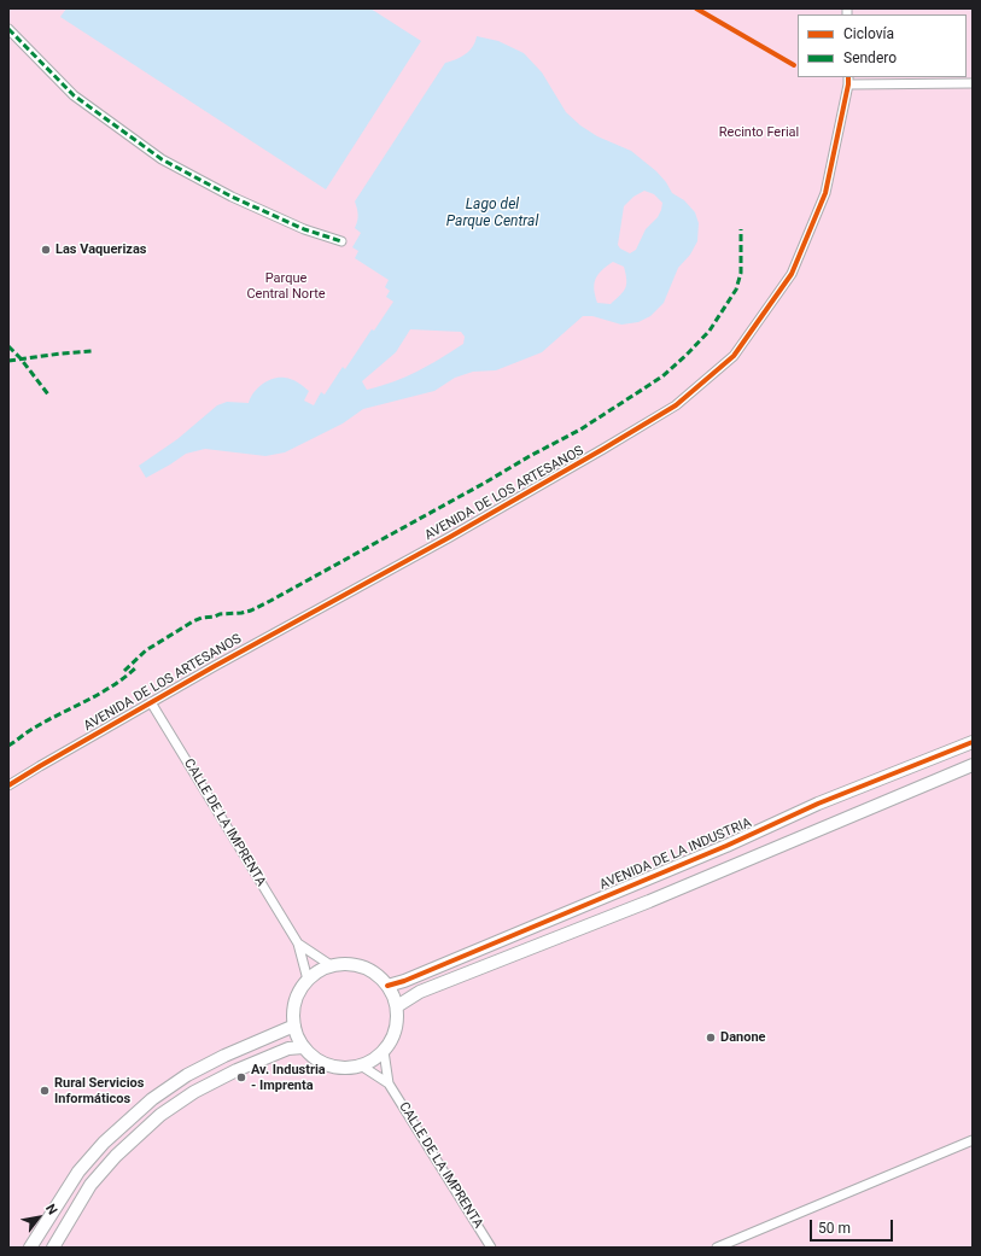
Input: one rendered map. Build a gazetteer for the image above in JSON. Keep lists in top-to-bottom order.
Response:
{
  "streets": {
    "street": ["AVENIDA DE LOS ARTESANOS", "CALLE DE LA IMPRENTA", "AVENIDA DE LA INDUSTRIA"]
  },
  "crossings": [
    ["AVENIDA DE LOS ARTESANOS", "CALLE DE LA IMPRENTA"],
    ["CALLE DE LA IMPRENTA", "AVENIDA DE LA INDUSTRIA"]
  ],
  "water": ["Lago del Parque Central"],
  "parks": ["Recinto Ferial", "Parque Central Norte"],
  "places": [
    "Las Vaquerizas",
    "Danone",
    "Av. Industria - Imprenta",
    "Rural Servicios Informáticos"
  ],
  "legend": ["Ciclovía", "Sendero"],
  "scale_bar": "50 m",
  "north": "top right"
}
